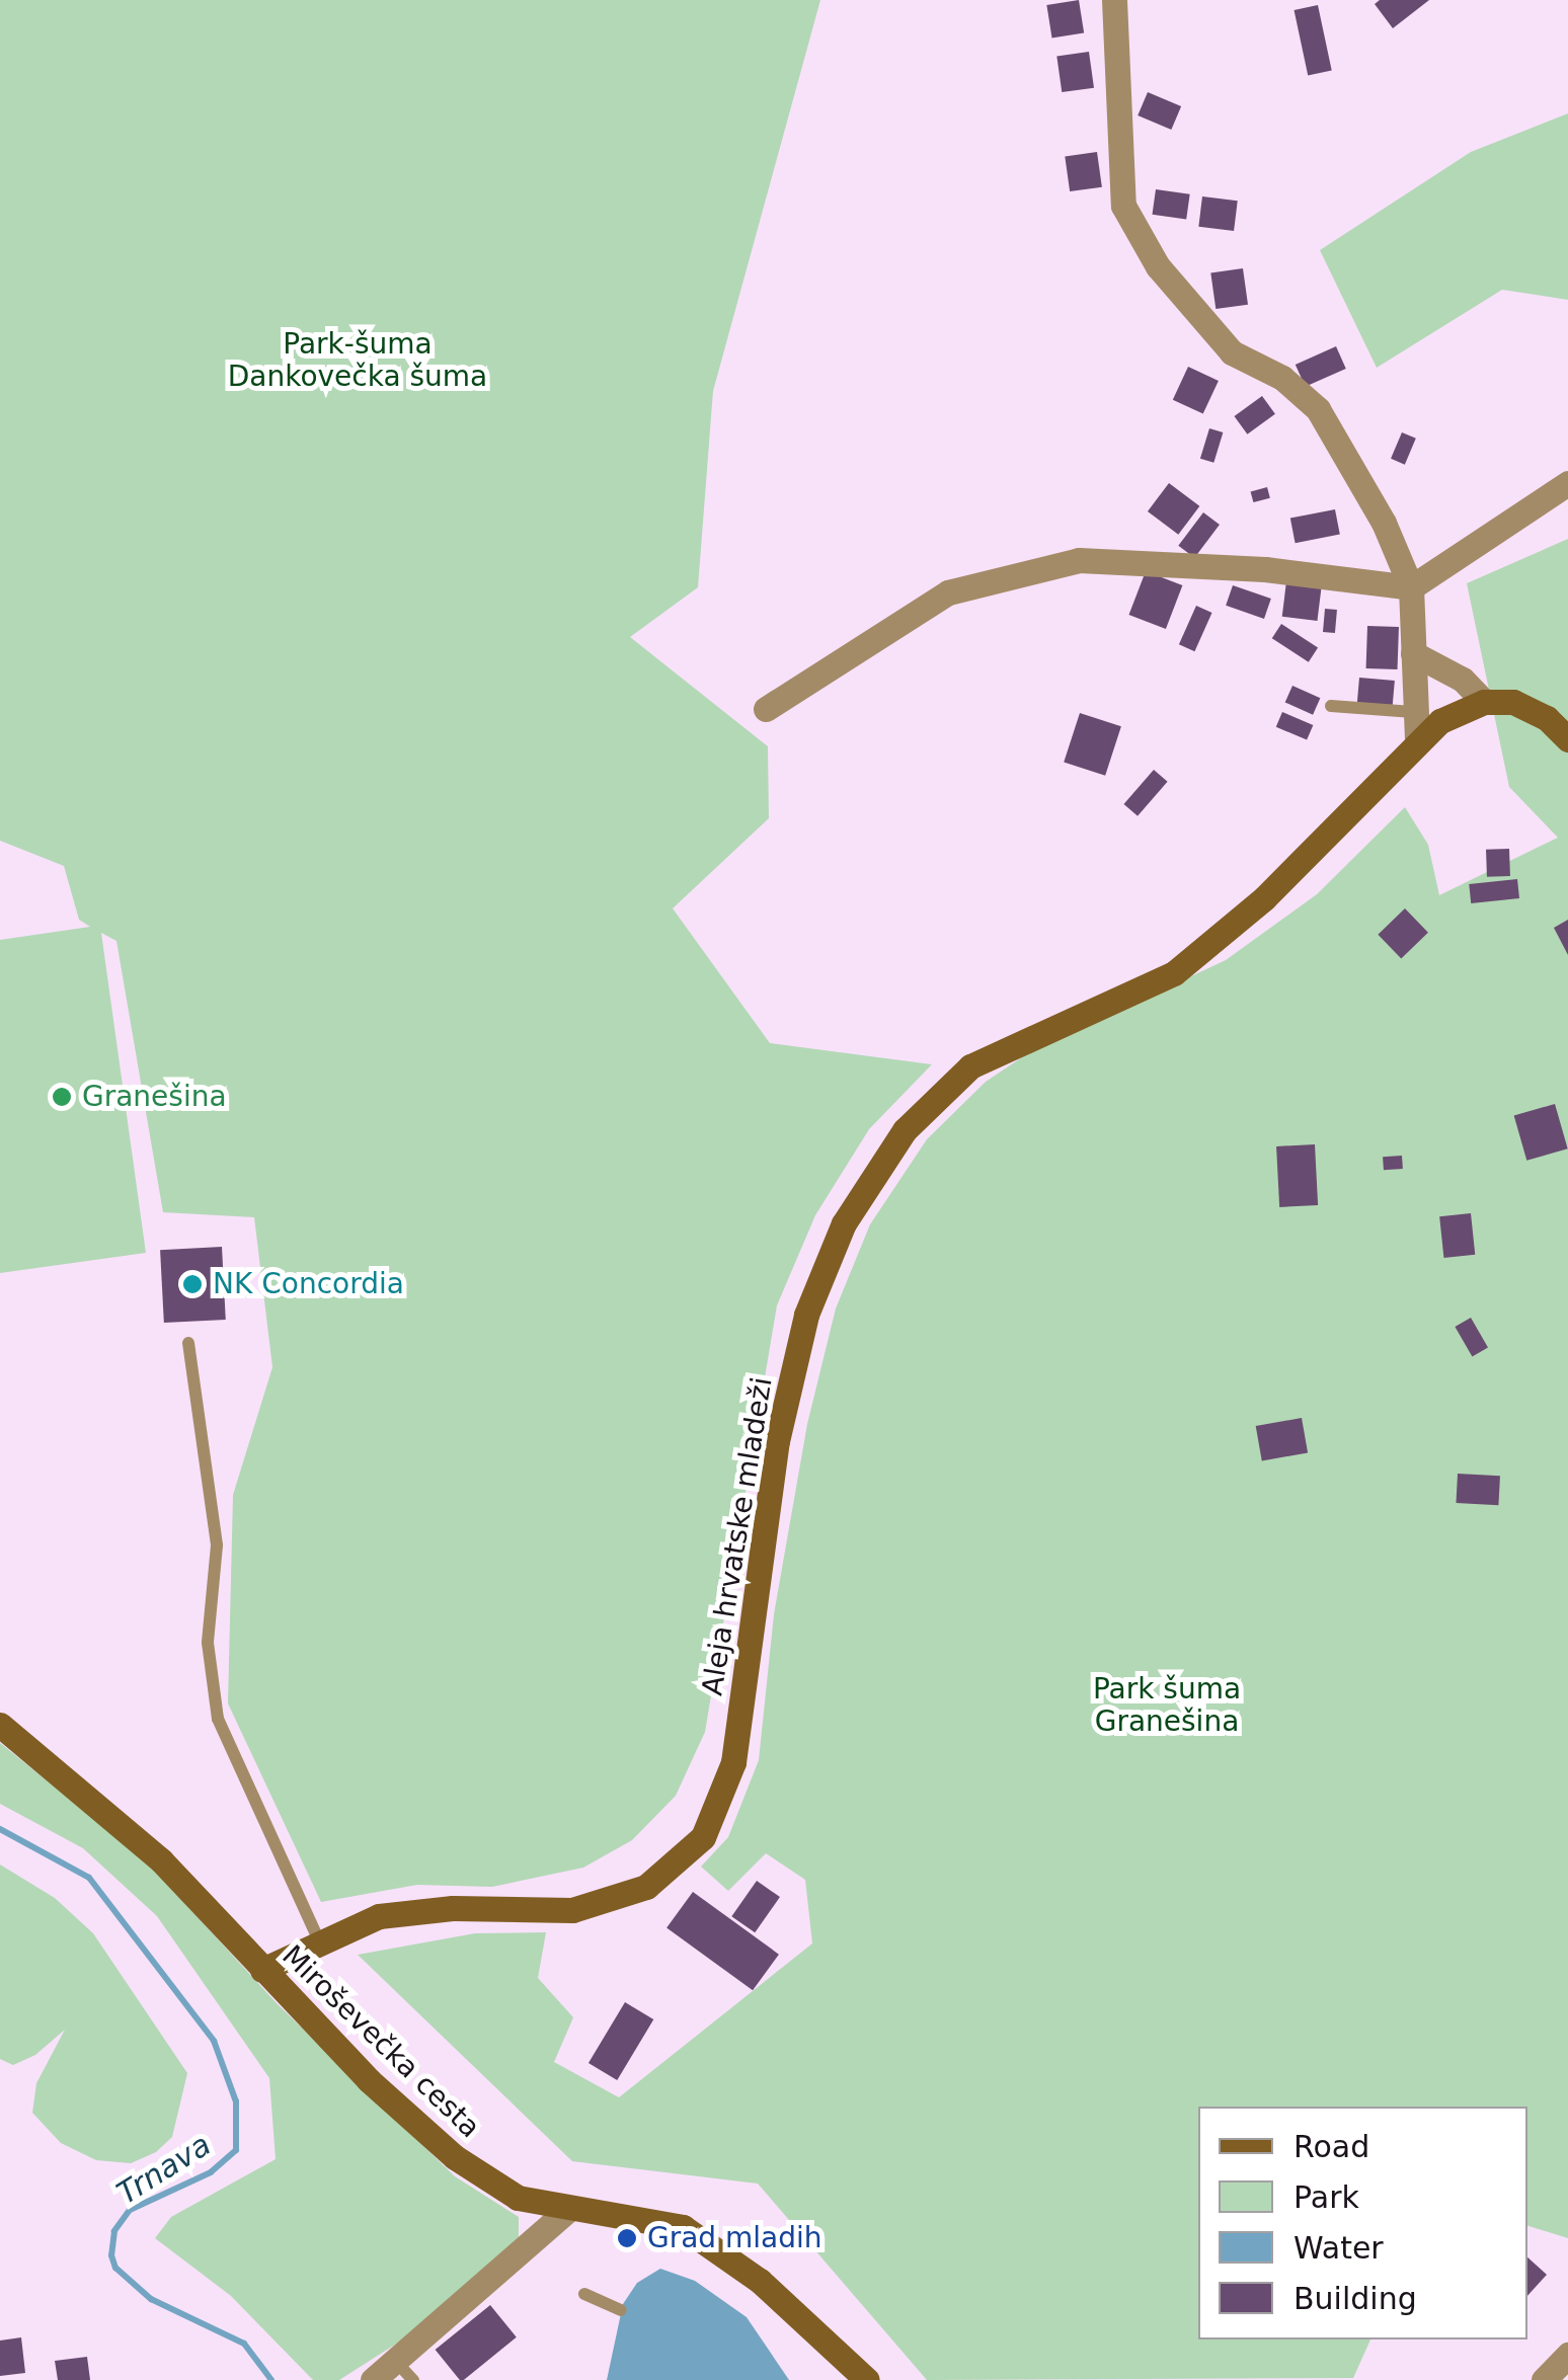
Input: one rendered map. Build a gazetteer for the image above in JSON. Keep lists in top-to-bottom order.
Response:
{
  "streets": {
    "street": ["Aleja hrvatske mladeži", "Miroševečka cesta"]
  },
  "crossings": [
    ["Aleja hrvatske mladeži", "Miroševečka cesta"]
  ],
  "water": ["Trnava"],
  "parks": ["Park-šuma Dankovečka šuma", "Park šuma Granešina"],
  "places": ["Granešina", "NK Concordia", "Grad mladih"],
  "legend": [
    "Road",
    "Park",
    "Water",
    "Building"
  ]
}
